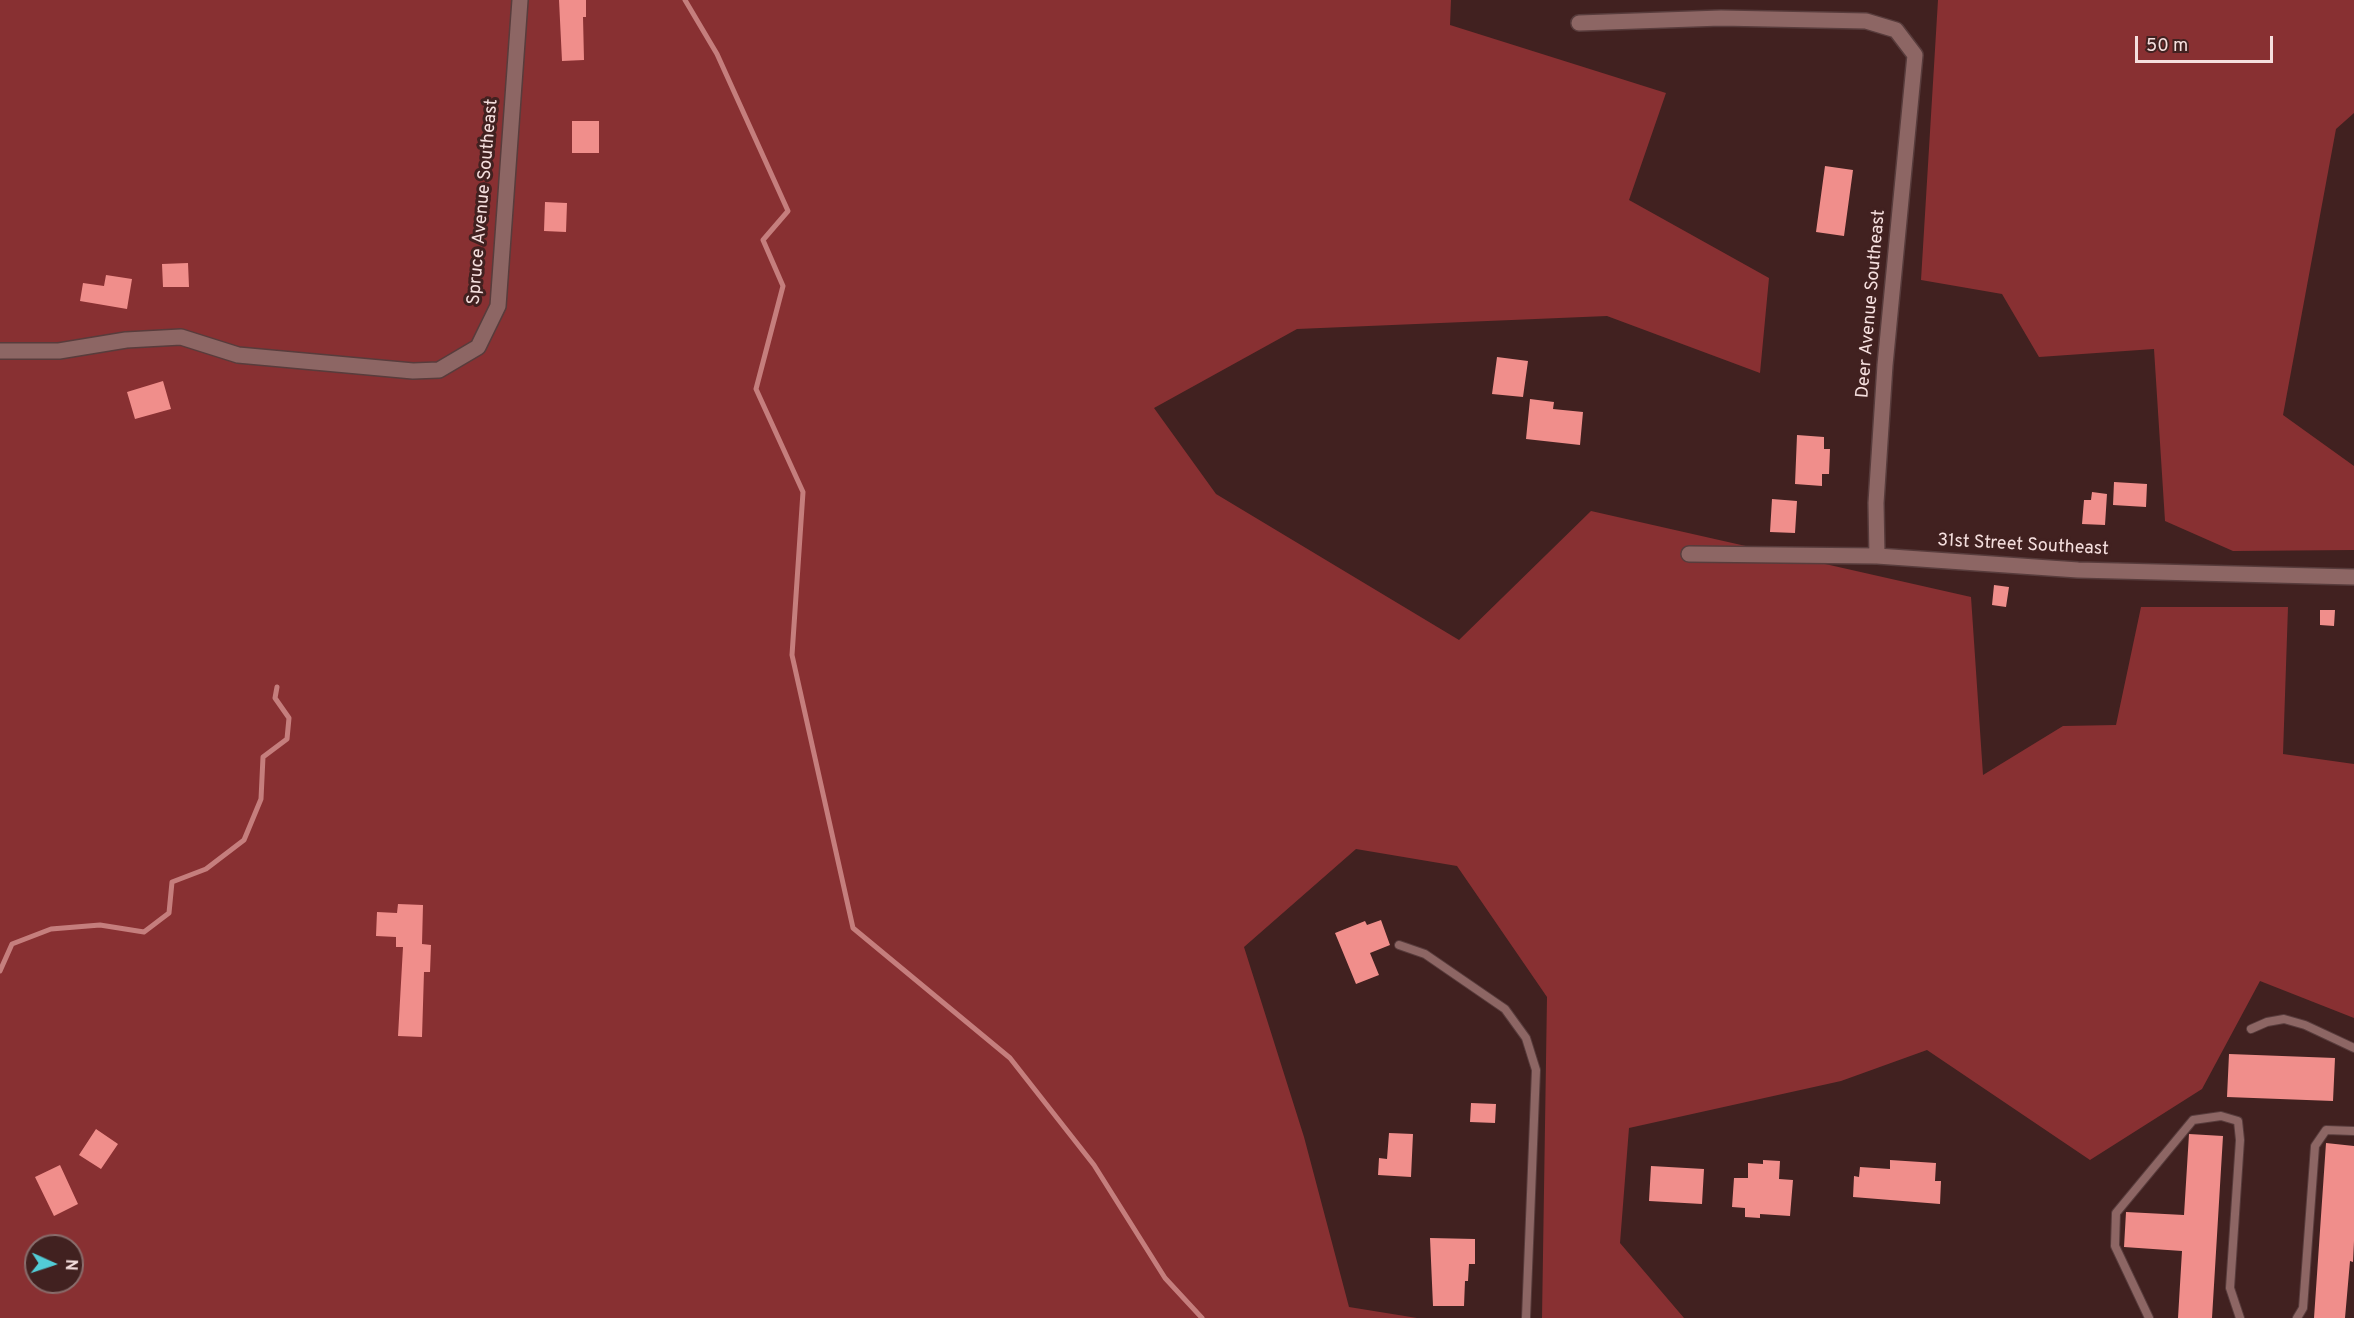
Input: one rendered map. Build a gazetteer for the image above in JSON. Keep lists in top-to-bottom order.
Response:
{
  "streets": {
    "street": ["Spruce Avenue Southeast", "Deer Avenue Southeast", "31st Street Southeast"]
  },
  "crossings": [
    ["Deer Avenue Southeast", "31st Street Southeast"]
  ],
  "scale_bar": "50 m",
  "north": "right"
}
